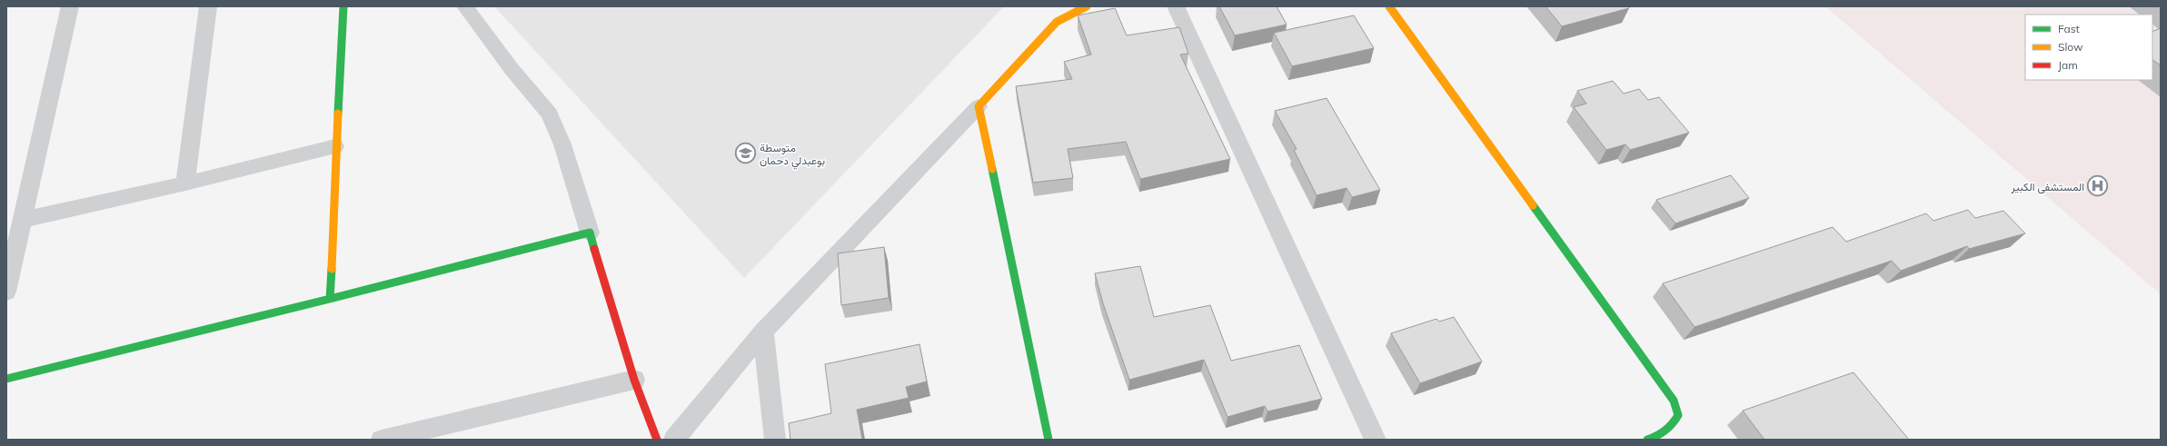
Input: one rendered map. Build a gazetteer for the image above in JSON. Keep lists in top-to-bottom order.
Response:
{
  "places": {
    "school or university": ["متوسطة بوعبدلي دحمان"],
    "hospital": ["المستشفى الكبير"]
  },
  "legend": ["Fast", "Slow", "Jam"]
}
